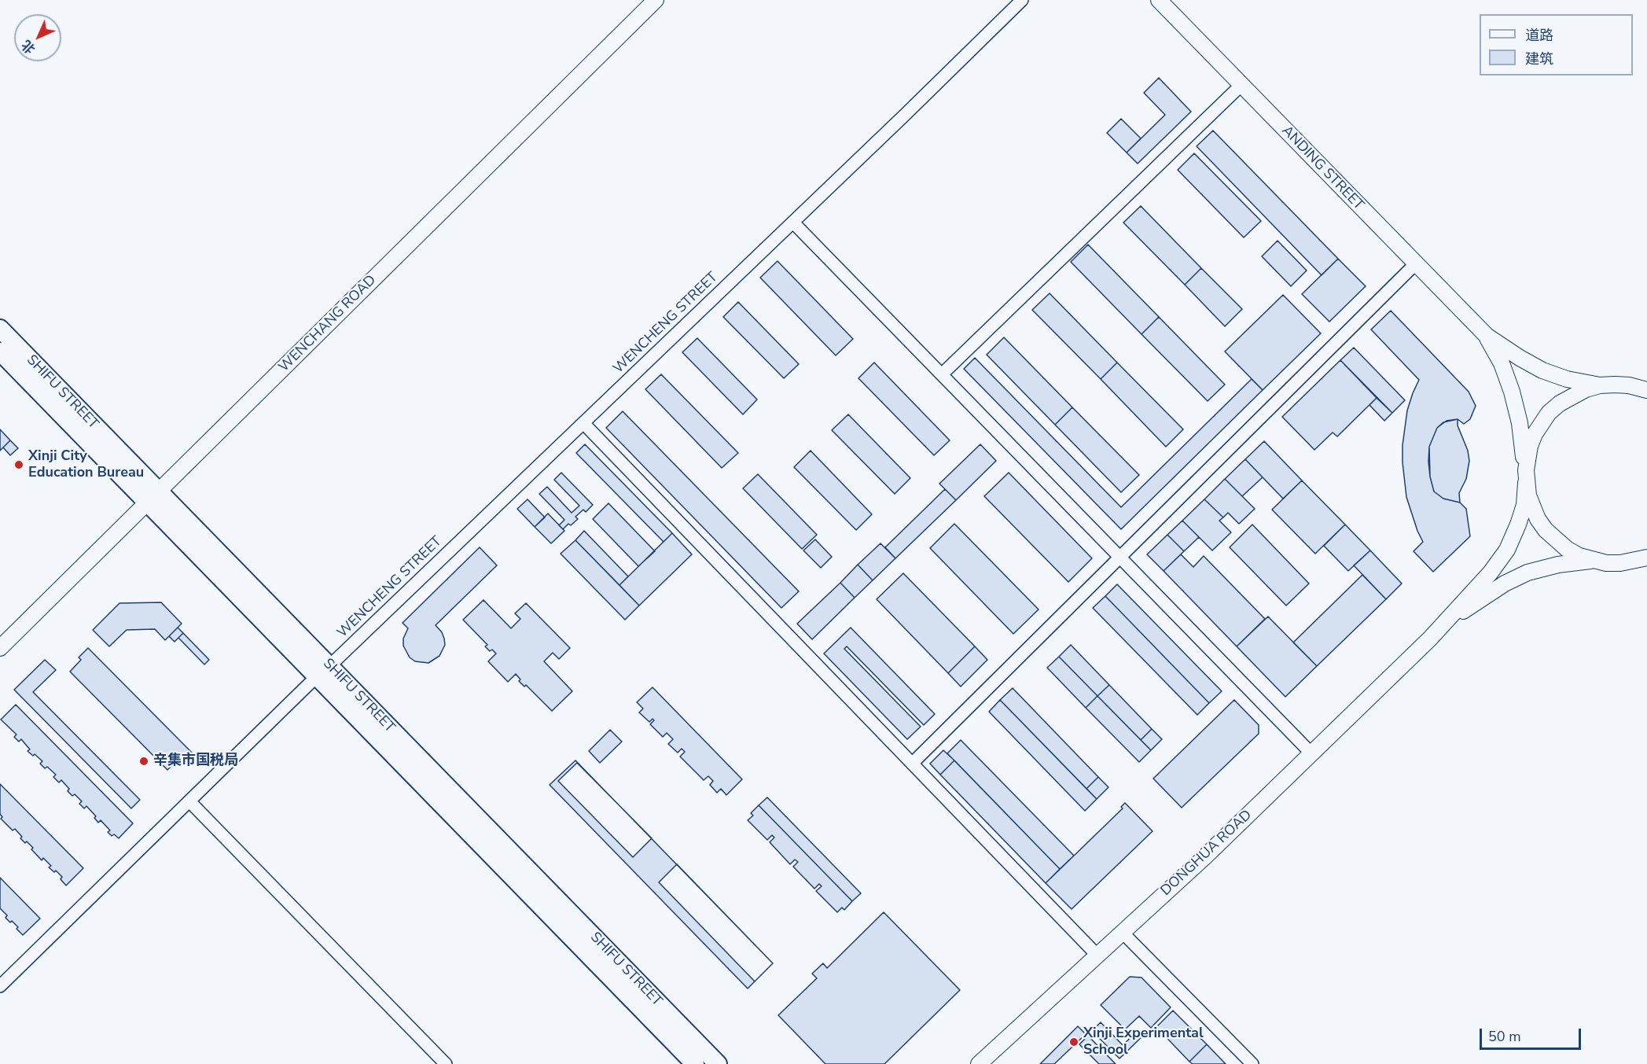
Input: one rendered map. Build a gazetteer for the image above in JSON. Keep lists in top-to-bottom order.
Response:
{
  "streets": {
    "main road": ["SHIFU STREET"],
    "street": [
      "ANDING STREET",
      "WENCHENG STREET",
      "WENCHANG ROAD",
      "DONGHUA ROAD"
    ]
  },
  "crossings": [
    ["WENCHENG STREET", "SHIFU STREET"],
    ["WENCHANG ROAD", "SHIFU STREET"]
  ],
  "places": ["Xinji City Education Bureau", "辛集市国税局", "Xinji Experimental School"],
  "legend": ["道路", "建筑"],
  "scale_bar": "50 m",
  "north": "bottom left"
}
